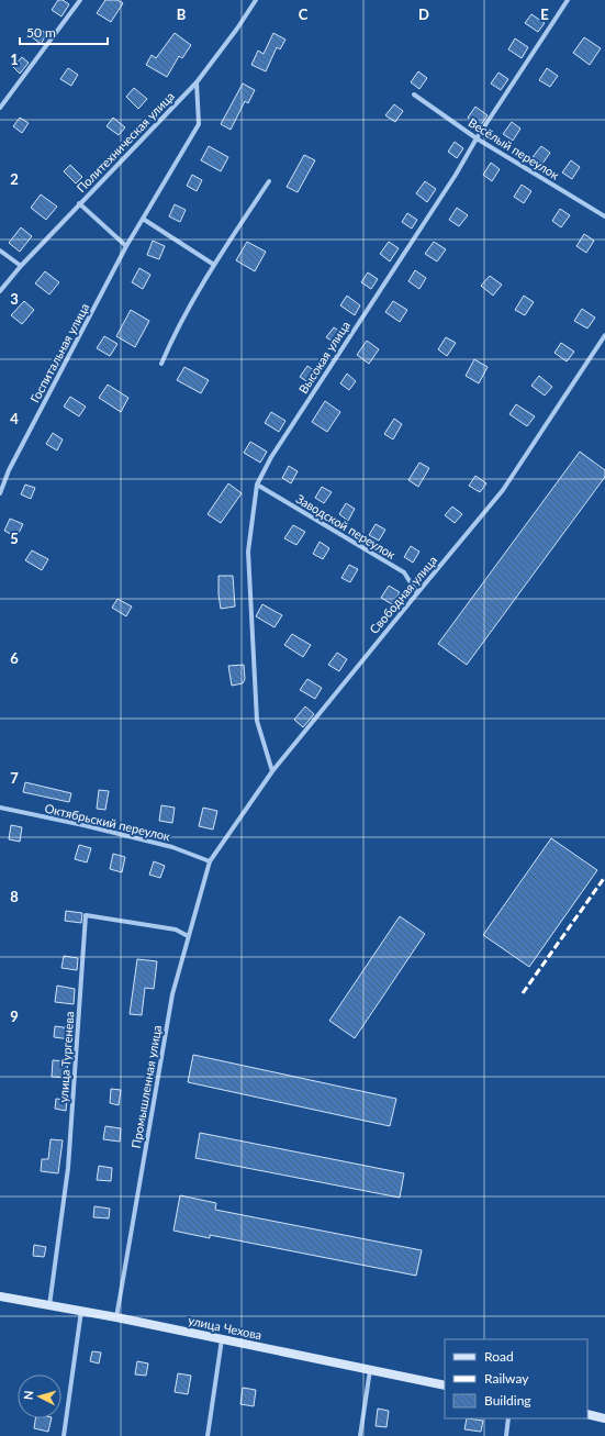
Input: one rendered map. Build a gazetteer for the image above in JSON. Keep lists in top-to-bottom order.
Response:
{
  "streets": {
    "main road": ["улица Чехова"],
    "street": [
      "Политехническая улица",
      "Весёлый переулок",
      "Госпитальная улица",
      "Высокая улица",
      "Заводской переулок",
      "Свободная улица",
      "Октябрьский переулок",
      "улица Тургенева",
      "Промышленная улица"
    ]
  },
  "crossings": [
    ["Политехническая улица", "Госпитальная улица"],
    ["Весёлый переулок", "Высокая улица"],
    ["Высокая улица", "Заводской переулок"],
    ["Высокая улица", "Свободная улица"],
    ["Заводской переулок", "Свободная улица"],
    ["Свободная улица", "Октябрьский переулок"],
    ["Свободная улица", "Промышленная улица"],
    ["Октябрьский переулок", "Промышленная улица"],
    ["улица Тургенева", "Промышленная улица"],
    ["улица Тургенева", "улица Чехова"],
    ["Промышленная улица", "улица Чехова"]
  ],
  "legend": ["Road", "Railway", "Building"],
  "scale_bar": "50 m",
  "north": "left",
  "grid": {
    "columns": [
      "B",
      "C",
      "D",
      "E"
    ],
    "rows": [
      "1",
      "2",
      "3",
      "4",
      "5",
      "6",
      "7",
      "8",
      "9"
    ]
  }
}
